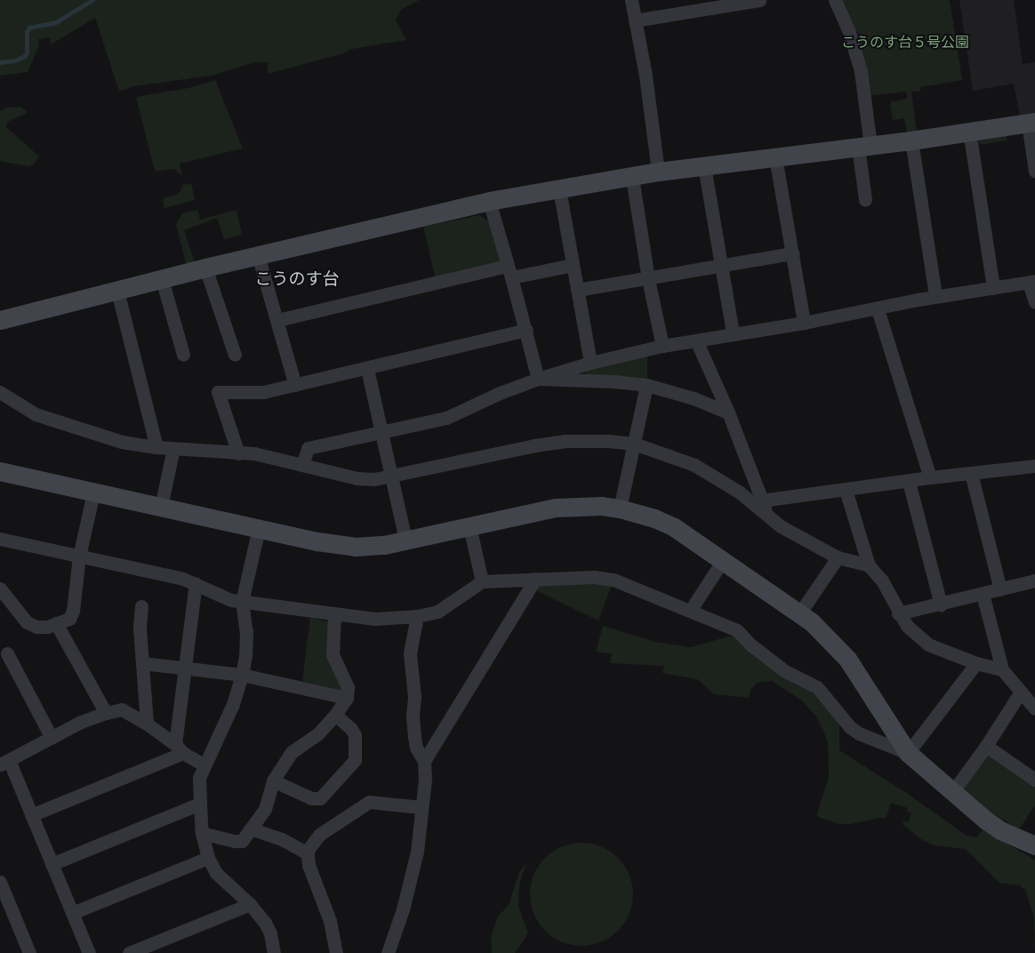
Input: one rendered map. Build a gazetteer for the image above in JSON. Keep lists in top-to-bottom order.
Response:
{
  "districts": ["こうのす台"],
  "parks": ["こうのす台５号公園"]
}
